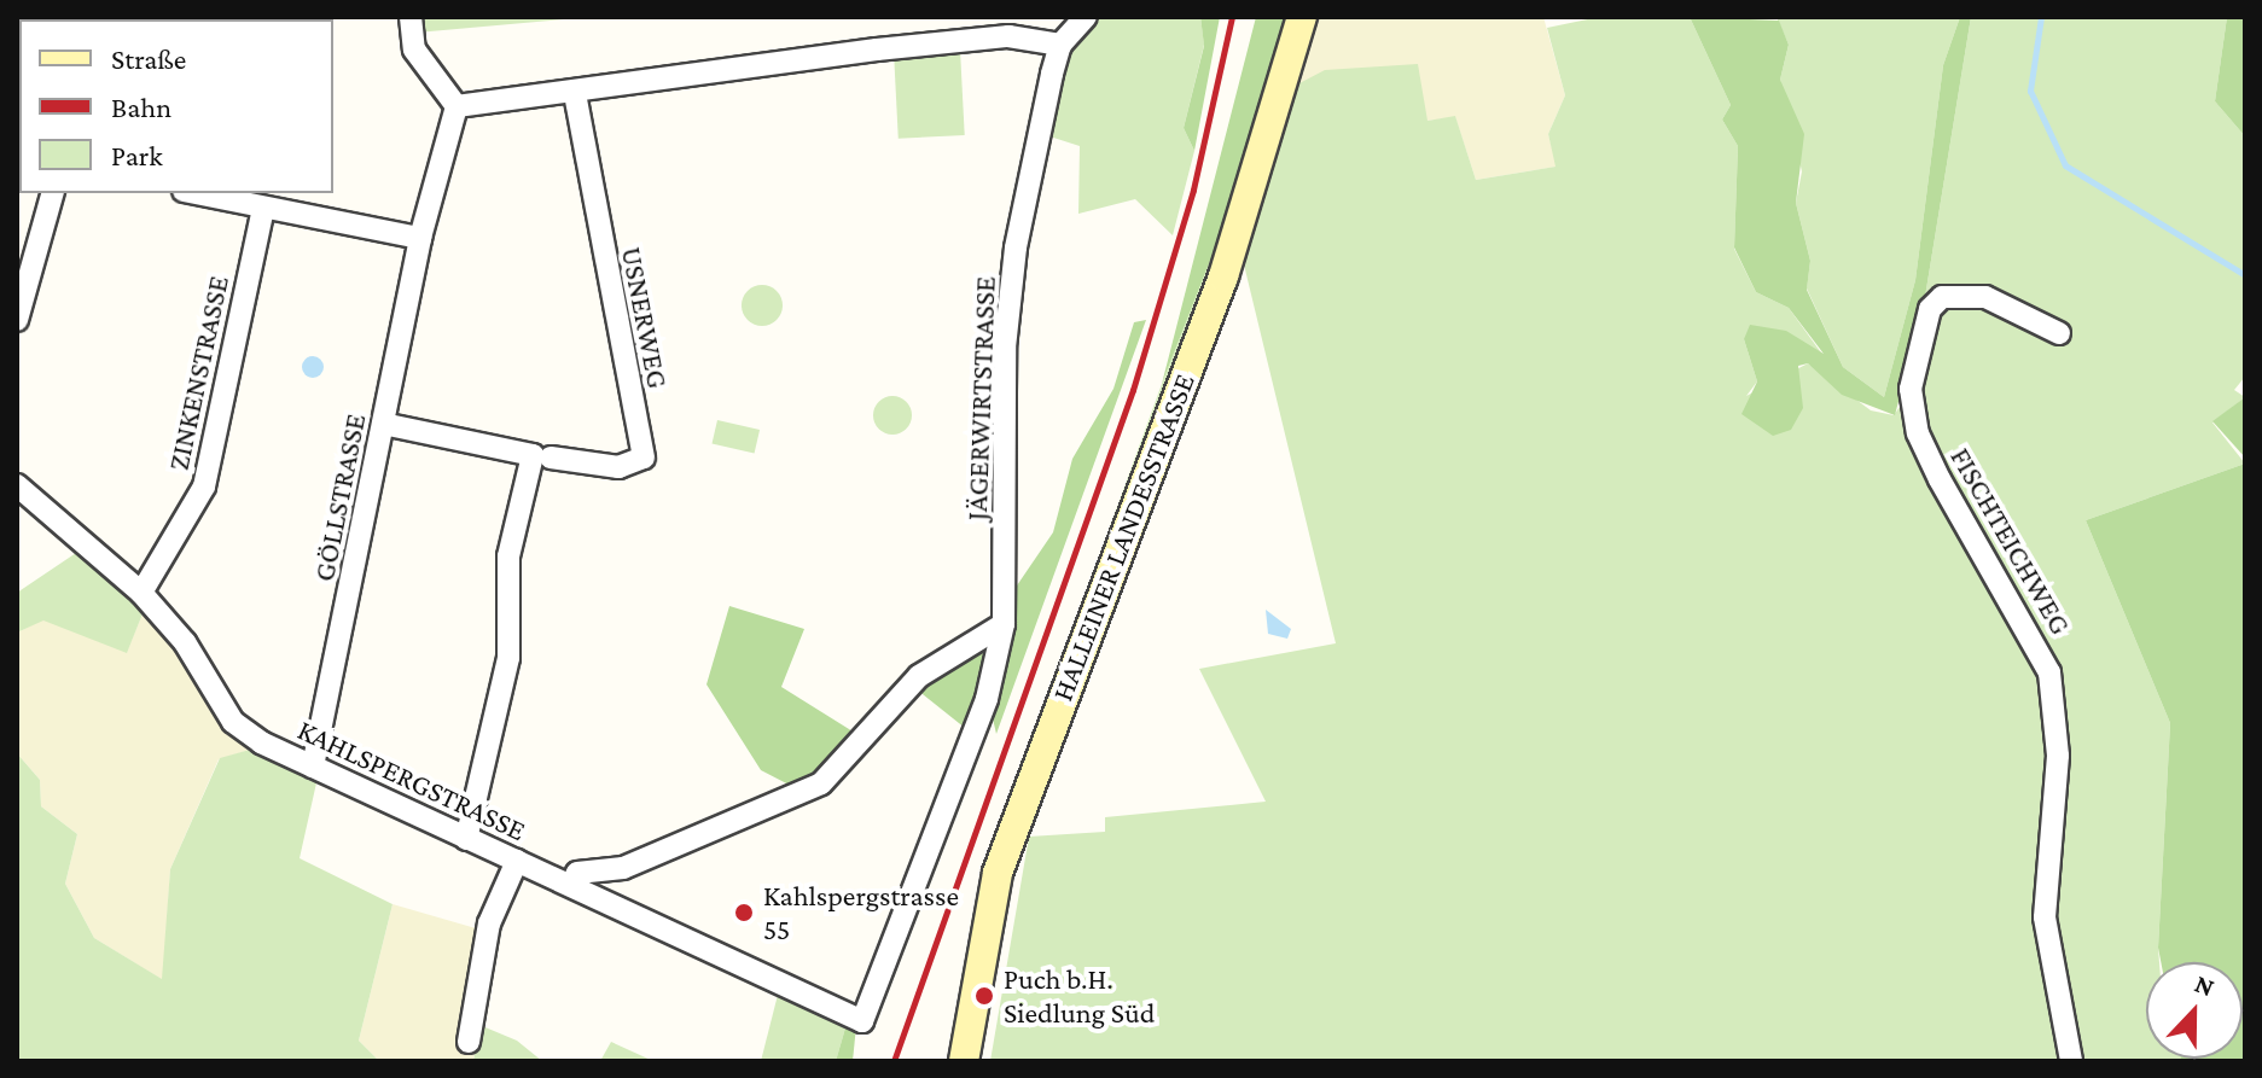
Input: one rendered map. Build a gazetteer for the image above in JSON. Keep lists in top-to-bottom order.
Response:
{
  "streets": {
    "main road": ["HALLEINER LANDESSTRASSE"],
    "street": [
      "USNERWEG",
      "ZINKENSTRASSE",
      "JÄGERWIRTSTRASSE",
      "GÖLLSTRASSE",
      "FISCHTEICHWEG",
      "KAHLSPERGSTRASSE"
    ]
  },
  "crossings": [
    ["ZINKENSTRASSE", "KAHLSPERGSTRASSE"],
    ["JÄGERWIRTSTRASSE", "KAHLSPERGSTRASSE"],
    ["GÖLLSTRASSE", "KAHLSPERGSTRASSE"]
  ],
  "places": ["Kahlspergstrasse 55", "Puch b.H. Siedlung Süd"],
  "legend": ["Straße", "Bahn", "Park"],
  "north": "top"
}
